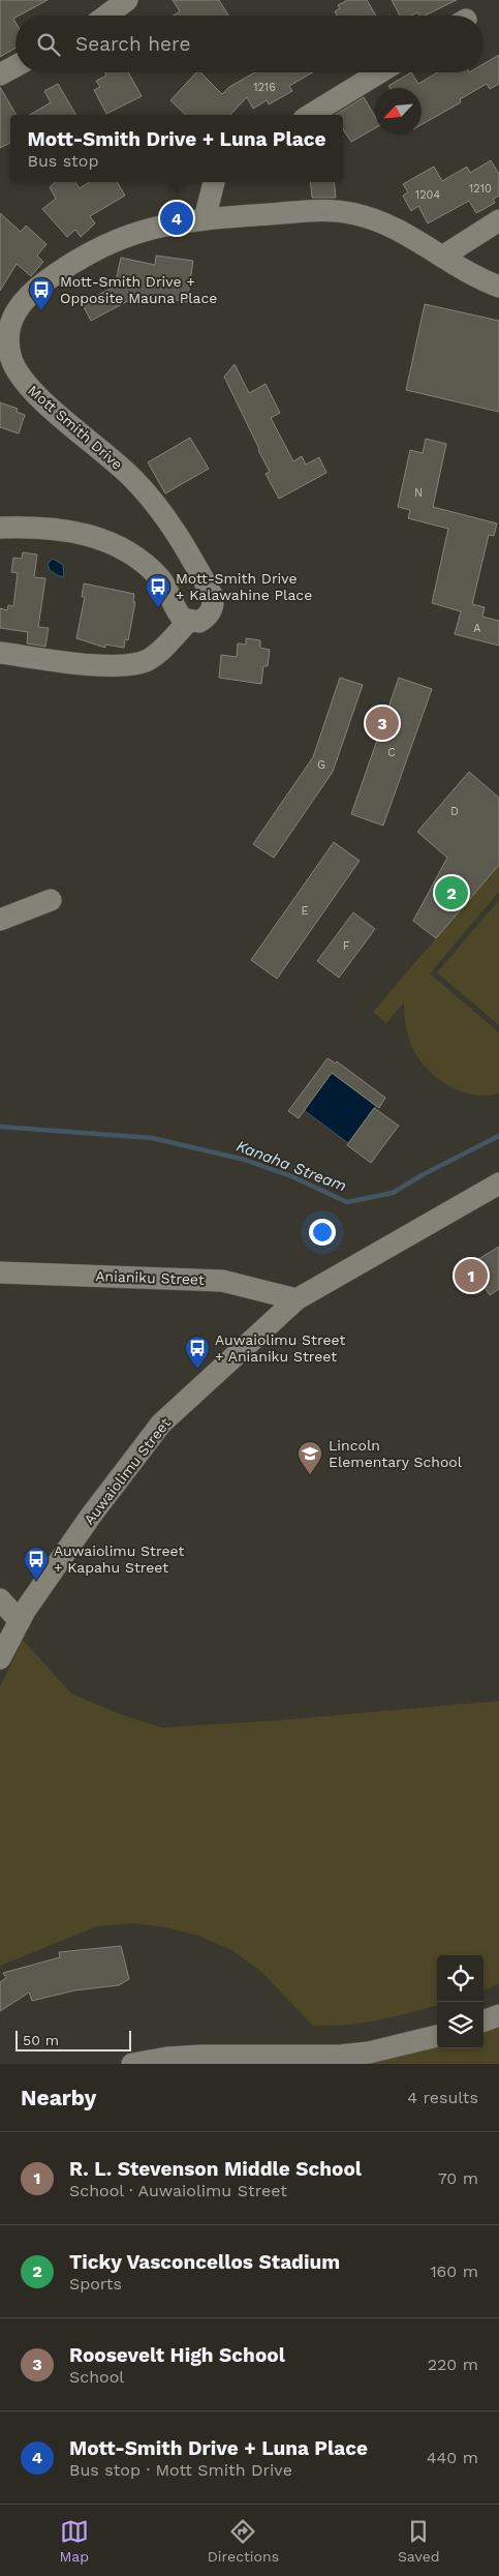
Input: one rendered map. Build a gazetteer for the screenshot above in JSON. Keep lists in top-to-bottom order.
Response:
{
  "streets": {
    "street": ["Mott Smith Drive", "Anianiku Street", "Auwaiolimu Street"]
  },
  "crossings": [
    ["Anianiku Street", "Auwaiolimu Street"]
  ],
  "water": ["Kanaha Stream"],
  "places": {
    "bus stop": [
      "Mott-Smith Drive + Opposite Mauna Place",
      "Mott-Smith Drive + Kalawahine Place",
      "Auwaiolimu Street + Anianiku Street",
      "Auwaiolimu Street + Kapahu Street"
    ],
    "school or university": ["Lincoln Elementary School"]
  },
  "house_numbers": [
    "1216",
    "1210",
    "1204",
    "N",
    "A",
    "C",
    "G",
    "D",
    "E",
    "F"
  ],
  "scale_bar": "50 m",
  "north": "bottom left",
  "page": {
    "search": "Search here",
    "popup": ["Mott-Smith Drive + Luna Place", "Bus stop"],
    "pins": [
      "4",
      "3",
      "2",
      "1"
    ],
    "scale": "50 m",
    "heading": ["Nearby", "4 results"],
    "list": [
      {
        "mark": "1",
        "name": "R. L. Stevenson Middle School",
        "note": "School · Auwaiolimu Street",
        "value": "70 m"
      },
      {
        "mark": "2",
        "name": "Ticky Vasconcellos Stadium",
        "note": "Sports",
        "value": "160 m"
      },
      {
        "mark": "3",
        "name": "Roosevelt High School",
        "note": "School",
        "value": "220 m"
      },
      {
        "mark": "4",
        "name": "Mott-Smith Drive + Luna Place",
        "note": "Bus stop · Mott Smith Drive",
        "value": "440 m"
      }
    ],
    "nav": ["Map", "Directions", "Saved"]
  }
}
